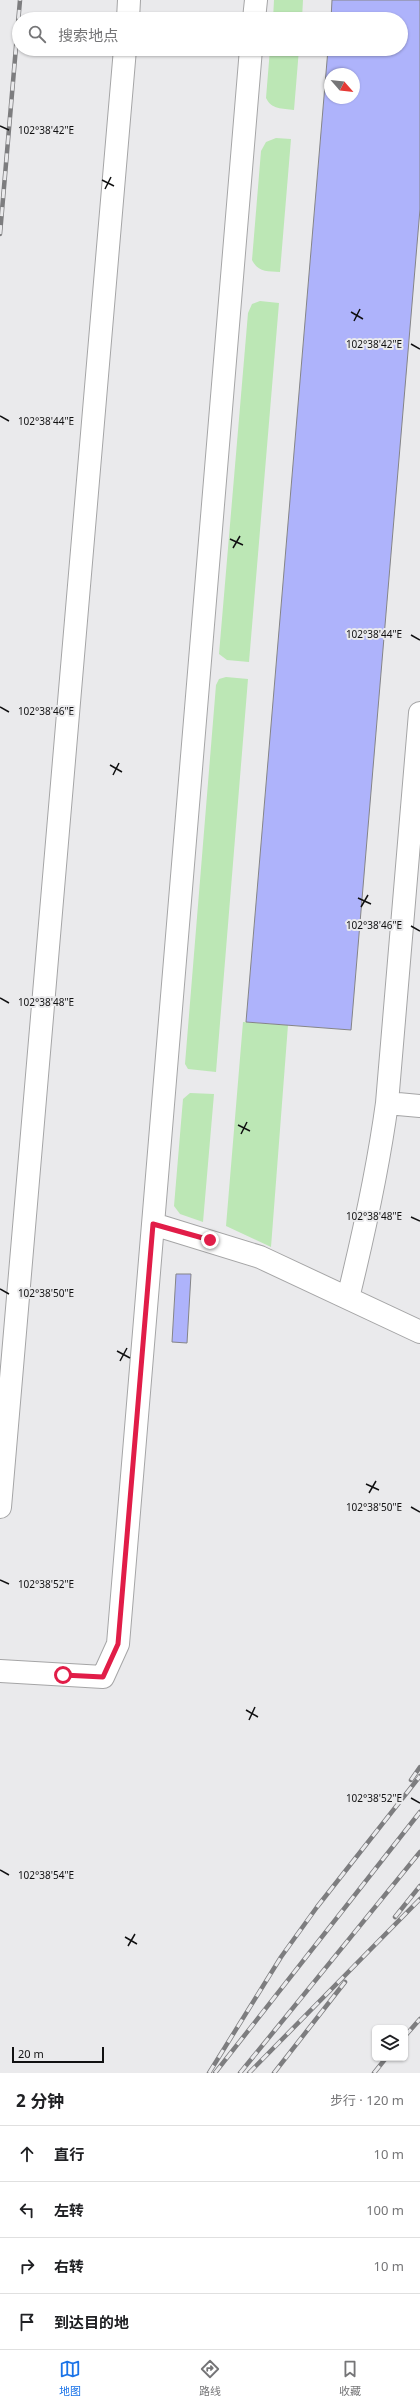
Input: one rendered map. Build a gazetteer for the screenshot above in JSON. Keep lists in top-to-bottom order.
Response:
{
  "scale_bar": "20 m",
  "north": "bottom right",
  "page": {
    "search": "搜索地点",
    "scale": "20 m",
    "heading": ["2 分钟", "步行 · 120 m"],
    "list": [
      ["直行", "10 m"],
      ["左转", "100 m"],
      ["右转", "10 m"],
      "到达目的地"
    ],
    "nav": ["地图", "路线", "收藏"]
  },
  "coordinates": [
    "102°38'42\"E",
    "102°38'44\"E",
    "102°38'46\"E",
    "102°38'48\"E",
    "102°38'50\"E",
    "102°38'52\"E",
    "102°38'54\"E"
  ]
}
